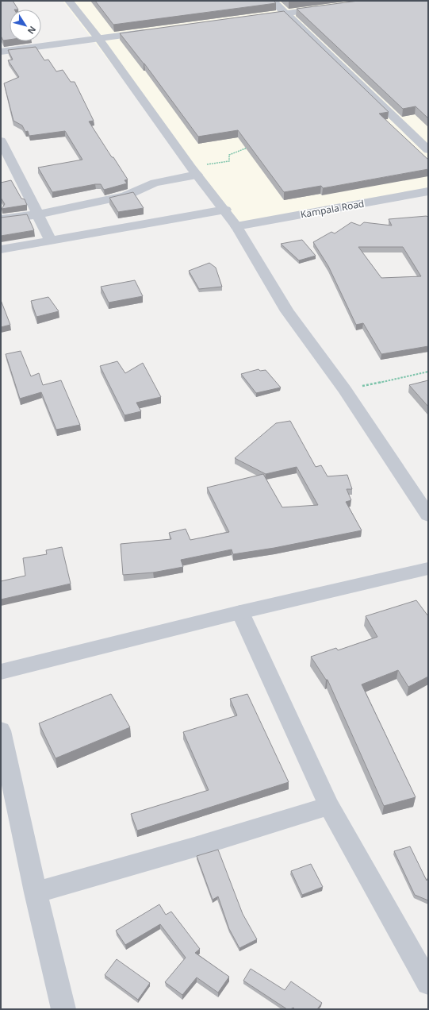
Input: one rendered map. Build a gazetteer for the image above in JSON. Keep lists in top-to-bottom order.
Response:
{
  "streets": {
    "street": ["Kampala Road"]
  },
  "north": "bottom right"
}
